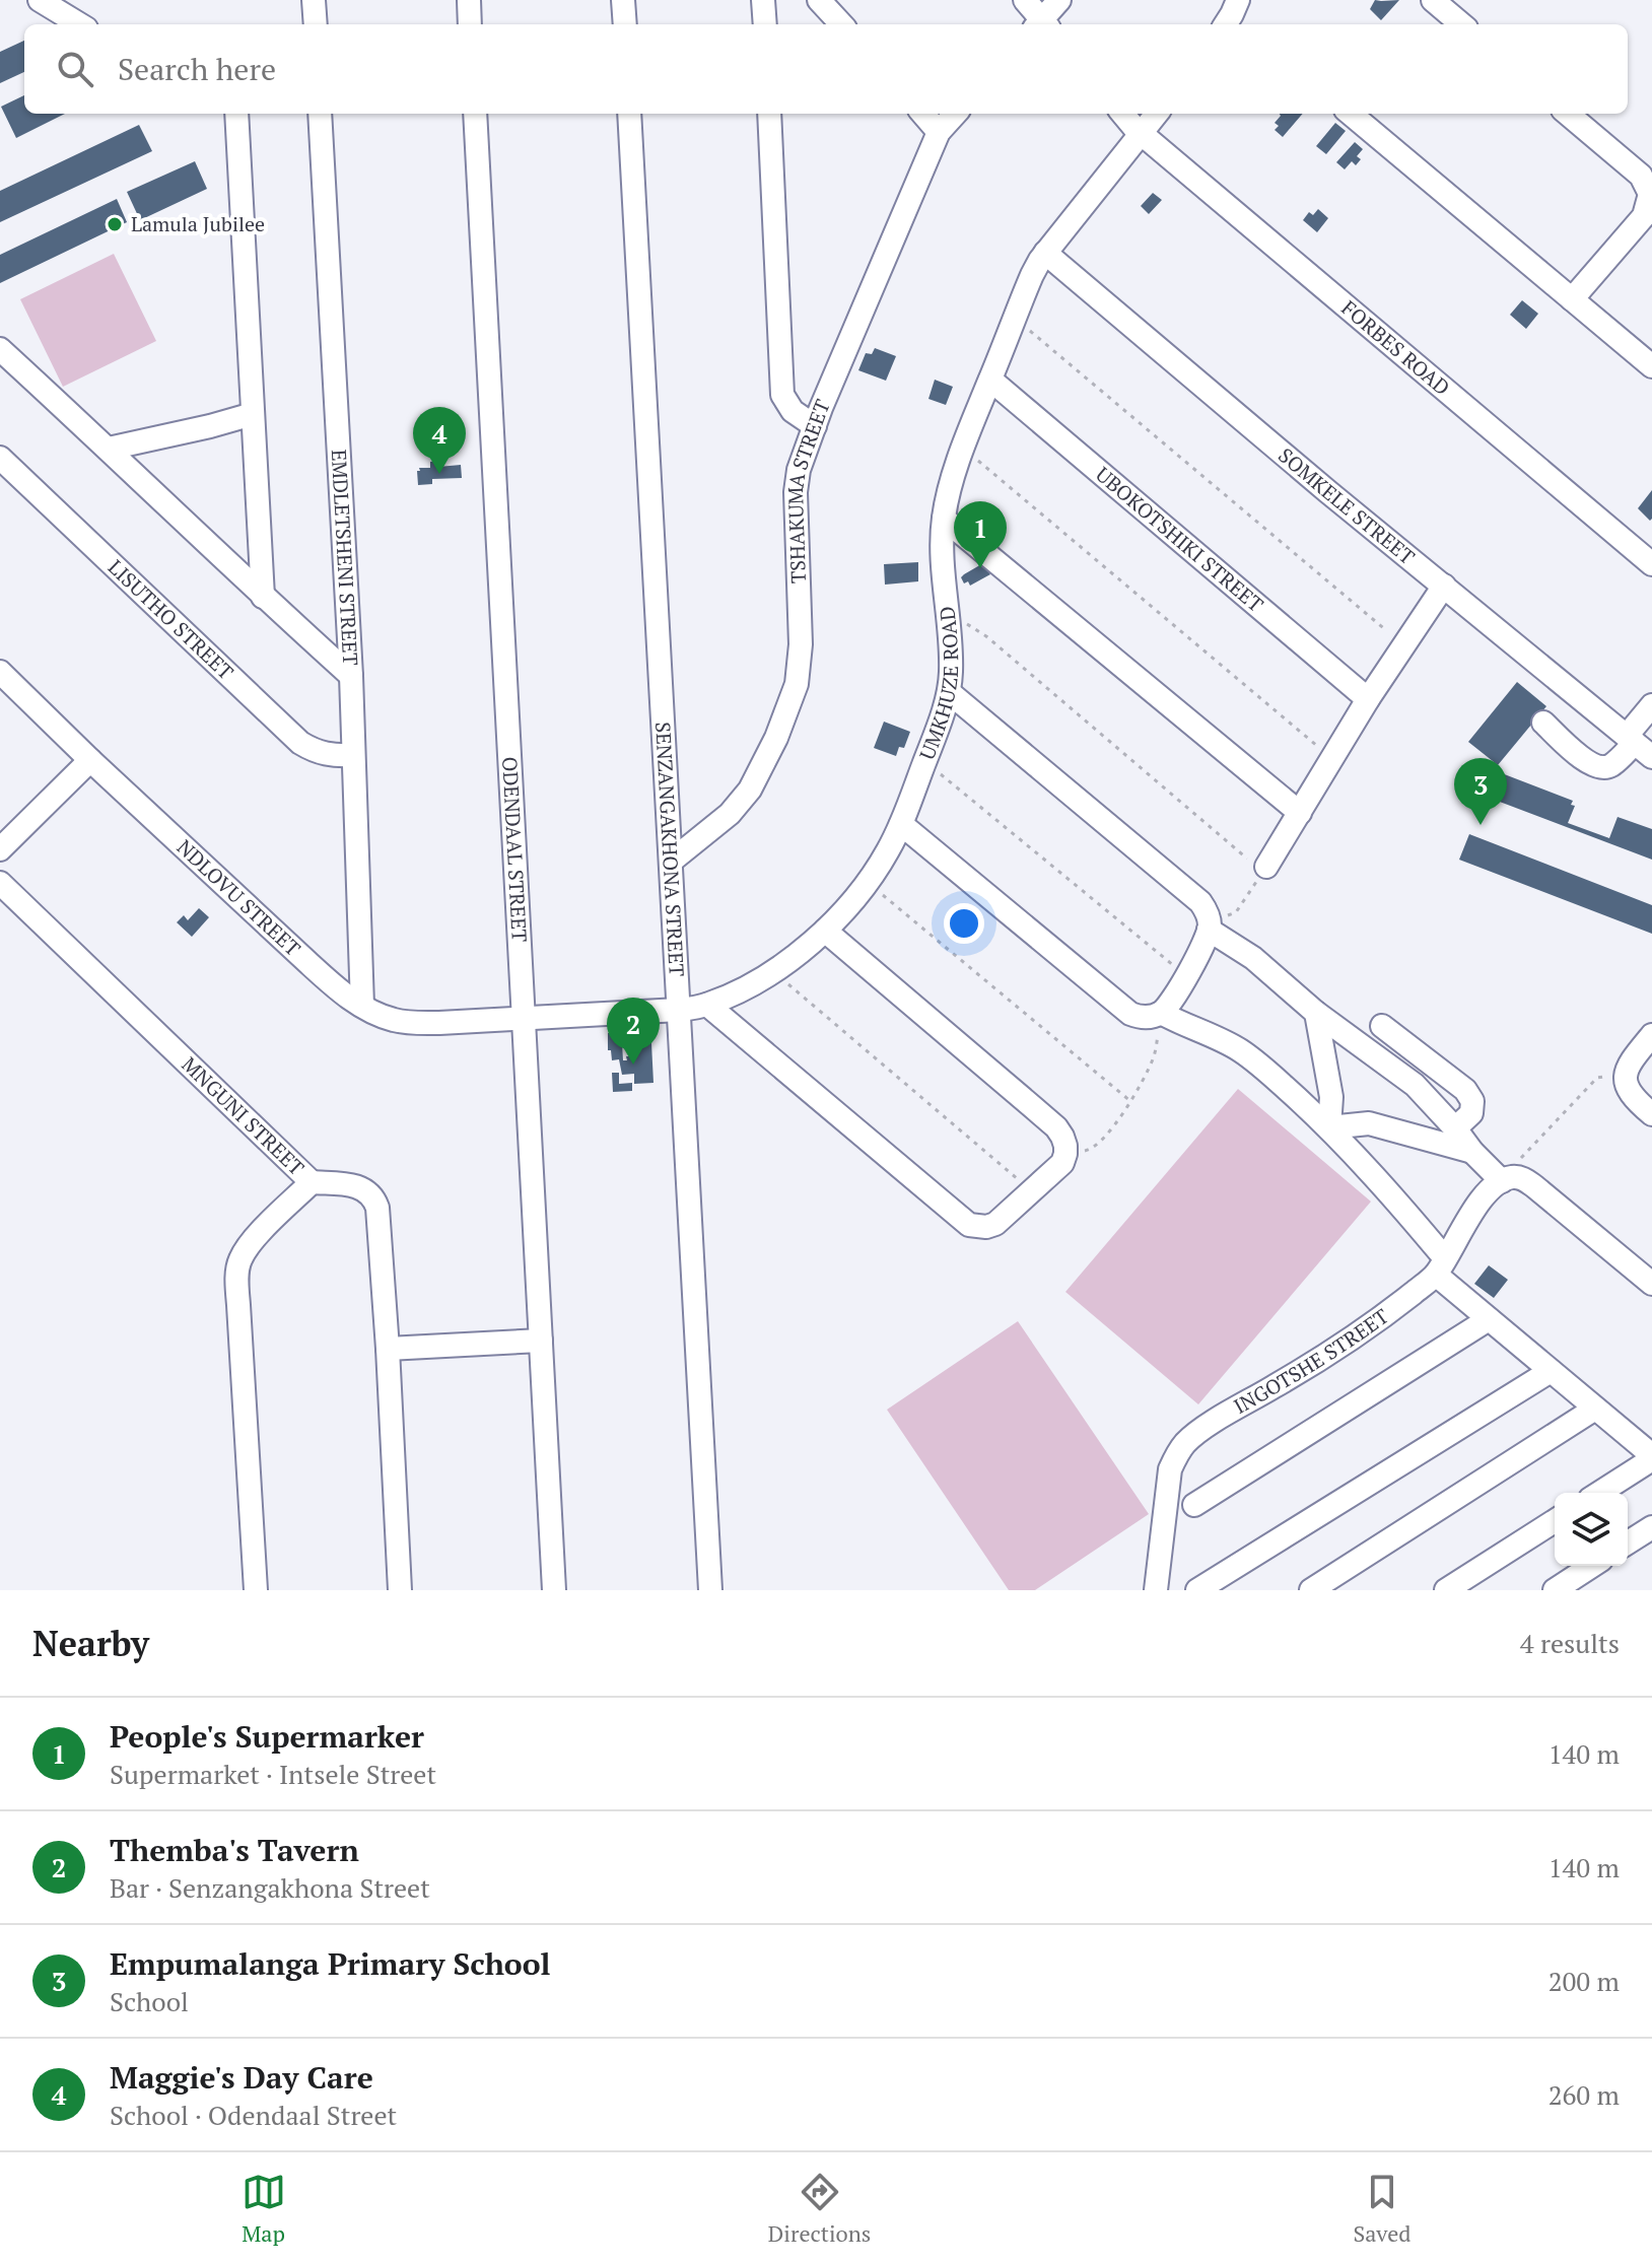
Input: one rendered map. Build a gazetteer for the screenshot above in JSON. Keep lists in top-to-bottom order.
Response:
{
  "streets": {
    "street": [
      "FORBES ROAD",
      "TSHAKUMA STREET",
      "SOMKELE STREET",
      "UBOKOTSHIKI STREET",
      "EMDLETSHENI STREET",
      "LISUTHO STREET",
      "UMKHUZE ROAD",
      "SENZANGAKHONA STREET",
      "ODENDAAL STREET",
      "NDLOVU STREET",
      "MNGUNI STREET",
      "INGOTSHE STREET"
    ]
  },
  "crossings": [
    ["FORBES ROAD", "UMKHUZE ROAD"],
    ["TSHAKUMA STREET", "SENZANGAKHONA STREET"],
    ["SOMKELE STREET", "UMKHUZE ROAD"],
    ["UBOKOTSHIKI STREET", "UMKHUZE ROAD"],
    ["EMDLETSHENI STREET", "LISUTHO STREET"],
    ["EMDLETSHENI STREET", "NDLOVU STREET"],
    ["UMKHUZE ROAD", "SENZANGAKHONA STREET"],
    ["UMKHUZE ROAD", "ODENDAAL STREET"],
    ["UMKHUZE ROAD", "NDLOVU STREET"],
    ["ODENDAAL STREET", "NDLOVU STREET"]
  ],
  "places": ["Lamula Jubilee"],
  "page": {
    "search": "Search here",
    "pins": [
      "4",
      "1",
      "3",
      "2"
    ],
    "heading": ["Nearby", "4 results"],
    "list": [
      {
        "mark": "1",
        "name": "People's Supermarker",
        "note": "Supermarket · Intsele Street",
        "value": "140 m"
      },
      {
        "mark": "2",
        "name": "Themba's Tavern",
        "note": "Bar · Senzangakhona Street",
        "value": "140 m"
      },
      {
        "mark": "3",
        "name": "Empumalanga Primary School",
        "note": "School",
        "value": "200 m"
      },
      {
        "mark": "4",
        "name": "Maggie's Day Care",
        "note": "School · Odendaal Street",
        "value": "260 m"
      }
    ],
    "nav": ["Map", "Directions", "Saved"]
  }
}
